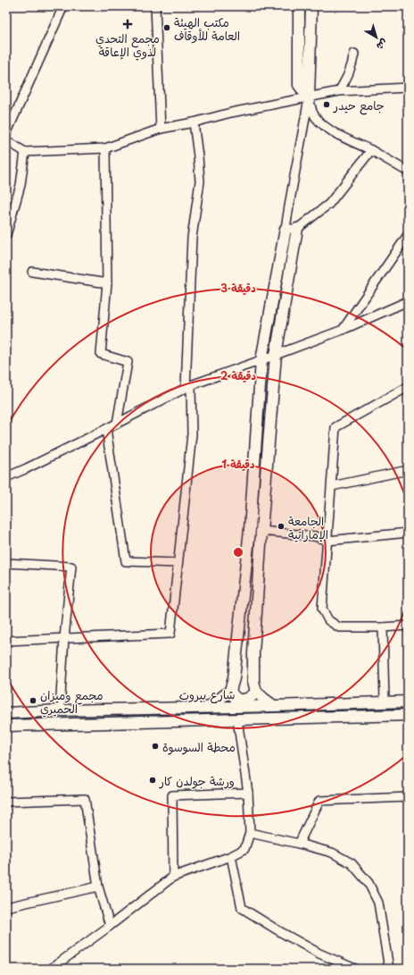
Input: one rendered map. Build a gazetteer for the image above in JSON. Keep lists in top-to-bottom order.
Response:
{
  "streets": {
    "street": ["شارع بيروت"]
  },
  "places": {
    "health": ["مجمع التحدي لذوي الإعاقة"],
    "other": [
      "مكتب الهيئة العامة للأوقاف",
      "جامع حيدر",
      "الجامعة الإماراتية",
      "مجمع وميزان الحميري",
      "محطة السوسوة",
      "ورشة جولدن كار"
    ]
  },
  "north": "bottom right",
  "rings": ["3 دقيقة", "2 دقيقة", "1 دقيقة"]
}
